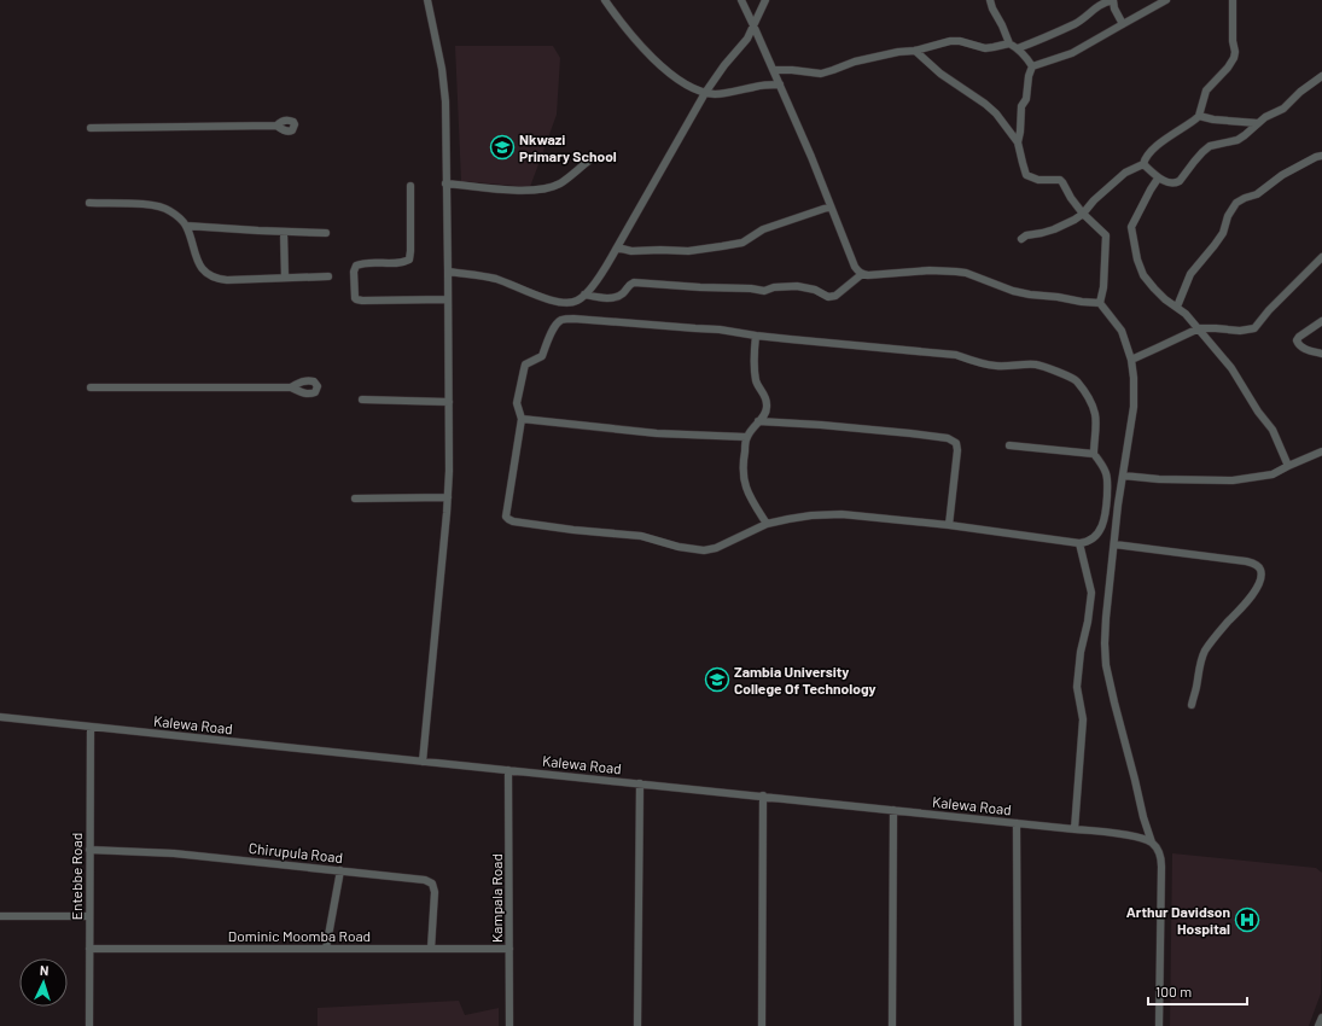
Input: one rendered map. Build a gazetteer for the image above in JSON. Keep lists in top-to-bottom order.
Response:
{
  "streets": {
    "street": [
      "Kalewa Road",
      "Chirupula Road",
      "Entebbe Road",
      "Kampala Road",
      "Dominic Moomba Road"
    ]
  },
  "crossings": [
    ["Kalewa Road", "Entebbe Road"],
    ["Kalewa Road", "Kampala Road"],
    ["Chirupula Road", "Entebbe Road"],
    ["Chirupula Road", "Dominic Moomba Road"],
    ["Entebbe Road", "Dominic Moomba Road"],
    ["Kampala Road", "Dominic Moomba Road"]
  ],
  "places": {
    "school or university": ["Nkwazi Primary School", "Zambia University College Of Technology"],
    "hospital": ["Arthur Davidson Hospital"]
  },
  "scale_bar": "100 m",
  "north": "top"
}
